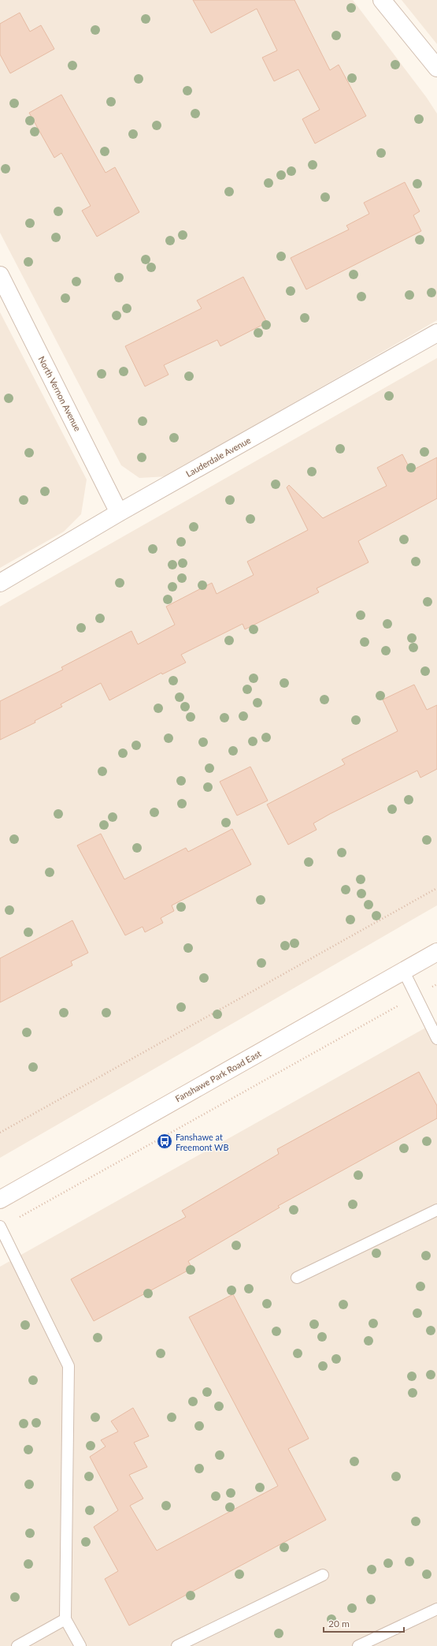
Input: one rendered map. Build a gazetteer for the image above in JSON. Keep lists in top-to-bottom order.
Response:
{
  "streets": {
    "street": ["North Vernon Avenue", "Lauderdale Avenue", "Fanshawe Park Road East"]
  },
  "crossings": [
    ["North Vernon Avenue", "Lauderdale Avenue"]
  ],
  "places": {
    "bus stop": ["Fanshawe at Freemont WB"]
  },
  "scale_bar": "20 m"
}
